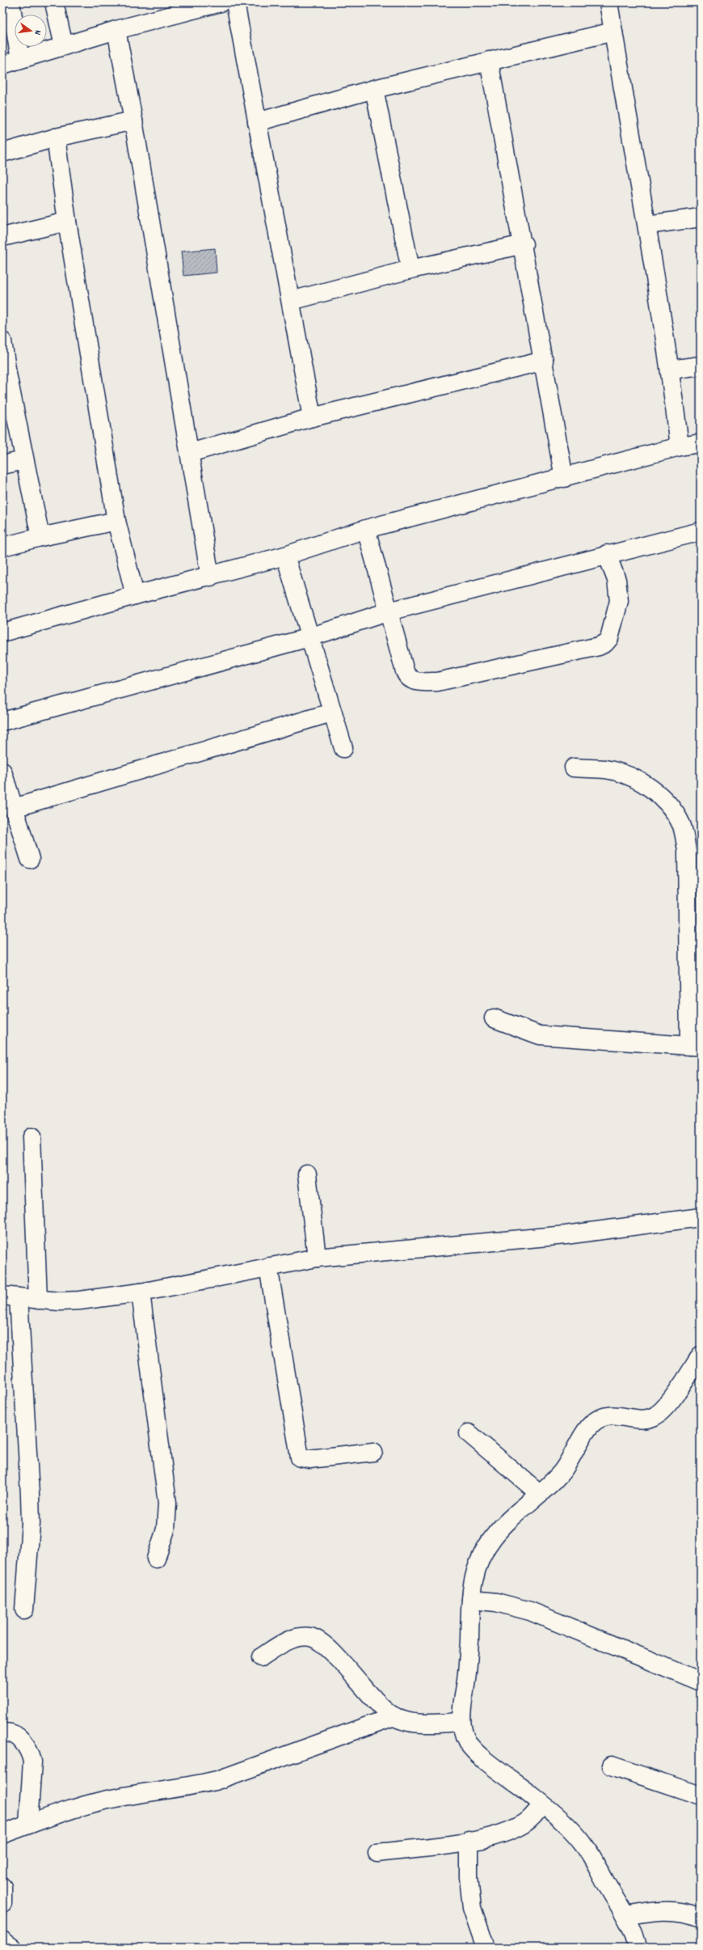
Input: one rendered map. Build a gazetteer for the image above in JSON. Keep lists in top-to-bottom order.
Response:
{
  "north": "right"
}
